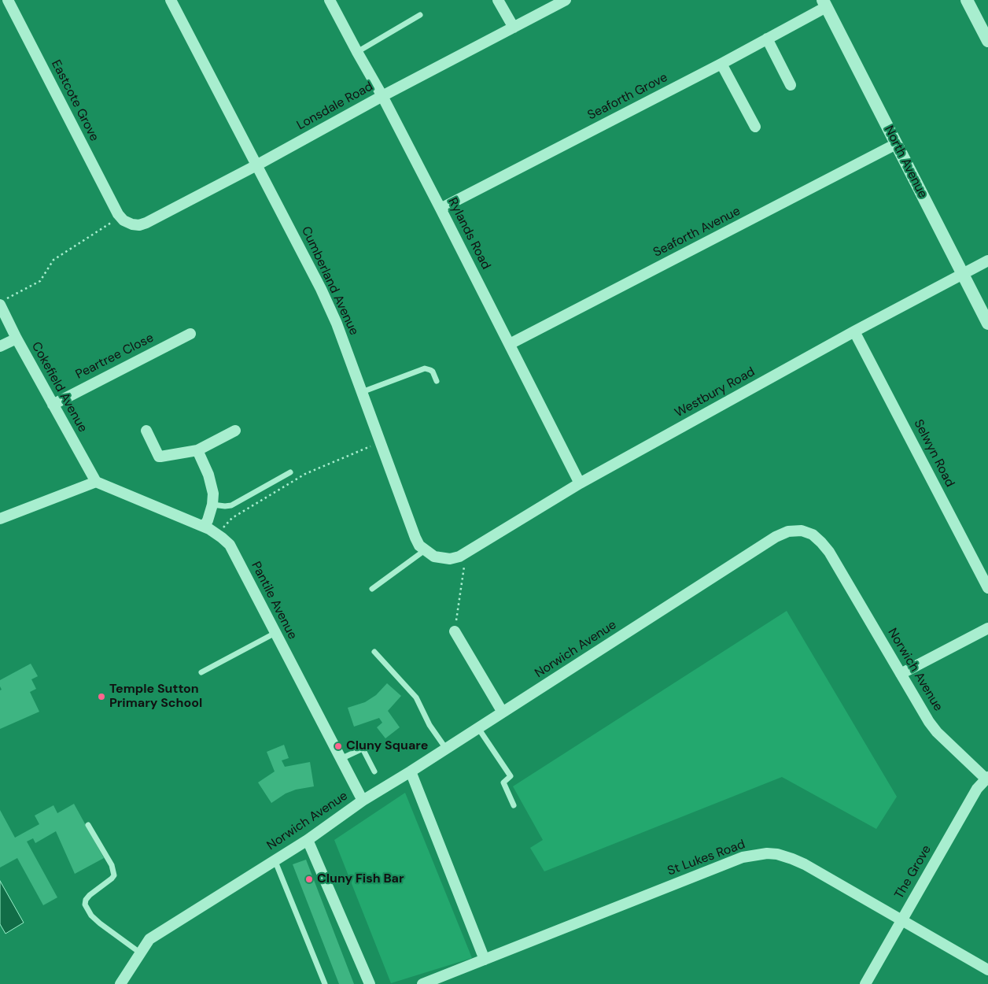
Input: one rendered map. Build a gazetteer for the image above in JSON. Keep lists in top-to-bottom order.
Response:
{
  "streets": {
    "street": [
      "Seaforth Grove",
      "Eastcote Grove",
      "Lonsdale Road",
      "North Avenue",
      "Seaforth Avenue",
      "Rylands Road",
      "Cumberland Avenue",
      "Peartree Close",
      "Cokefield Avenue",
      "Westbury Road",
      "Selwyn Road",
      "Pantile Avenue",
      "Norwich Avenue",
      "St Lukes Road",
      "The Grove"
    ]
  },
  "crossings": [
    ["Seaforth Grove", "North Avenue"],
    ["Seaforth Grove", "Rylands Road"],
    ["Eastcote Grove", "Lonsdale Road"],
    ["Lonsdale Road", "Rylands Road"],
    ["Lonsdale Road", "Cumberland Avenue"],
    ["North Avenue", "Seaforth Avenue"],
    ["North Avenue", "Westbury Road"],
    ["Seaforth Avenue", "Rylands Road"],
    ["Rylands Road", "Westbury Road"],
    ["Cumberland Avenue", "Westbury Road"],
    ["Peartree Close", "Cokefield Avenue"],
    ["Cokefield Avenue", "Pantile Avenue"],
    ["Westbury Road", "Selwyn Road"],
    ["Pantile Avenue", "Norwich Avenue"],
    ["Norwich Avenue", "The Grove"],
    ["St Lukes Road", "The Grove"]
  ],
  "places": ["Temple Sutton Primary School", "Cluny Square", "Cluny Fish Bar"]
}
